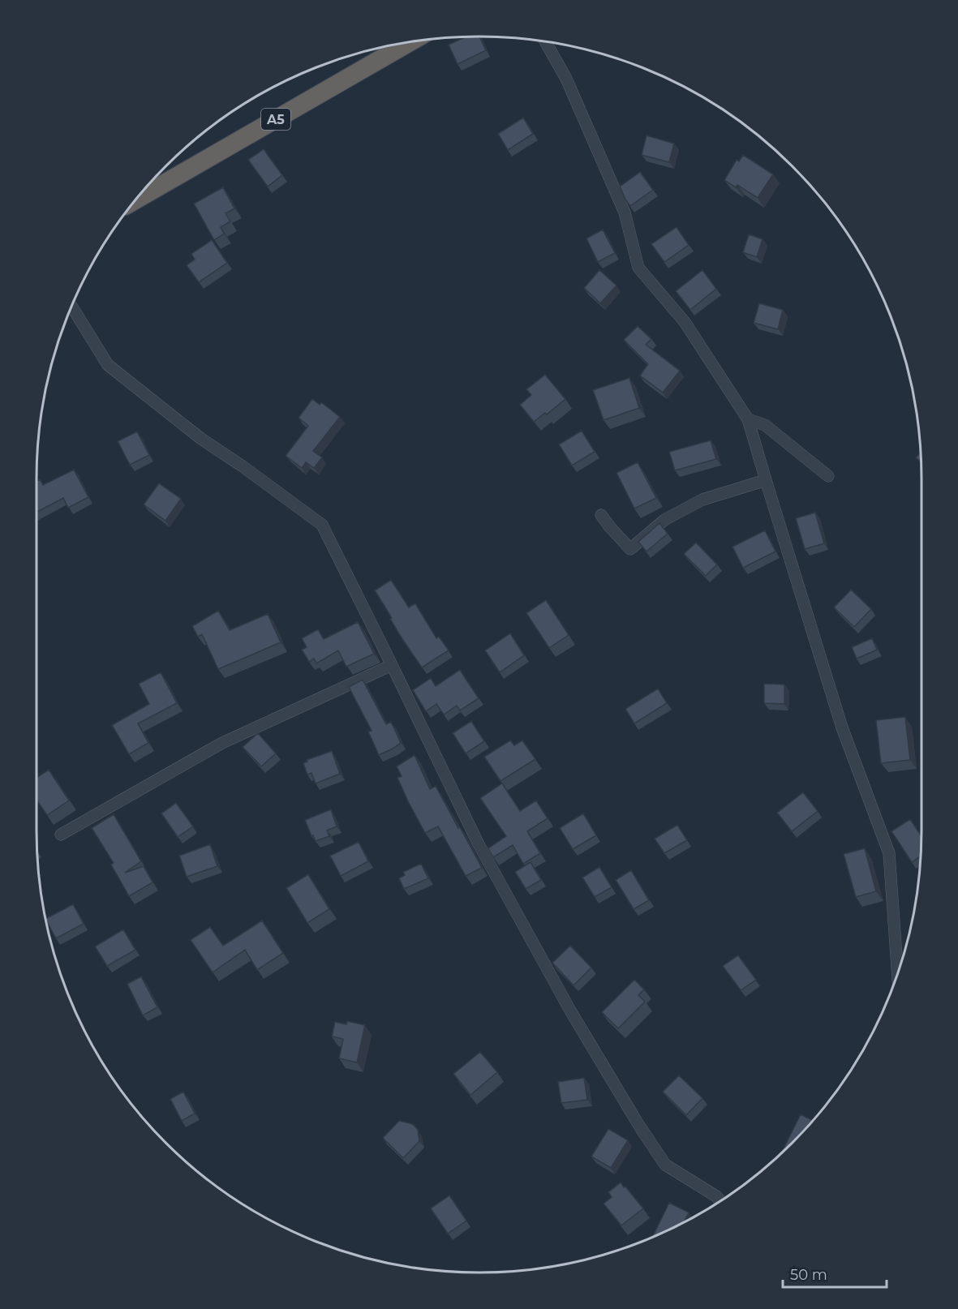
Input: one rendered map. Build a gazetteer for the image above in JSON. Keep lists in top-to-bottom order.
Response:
{
  "streets": {
    "highway": ["A5"]
  },
  "scale_bar": "50 m"
}
